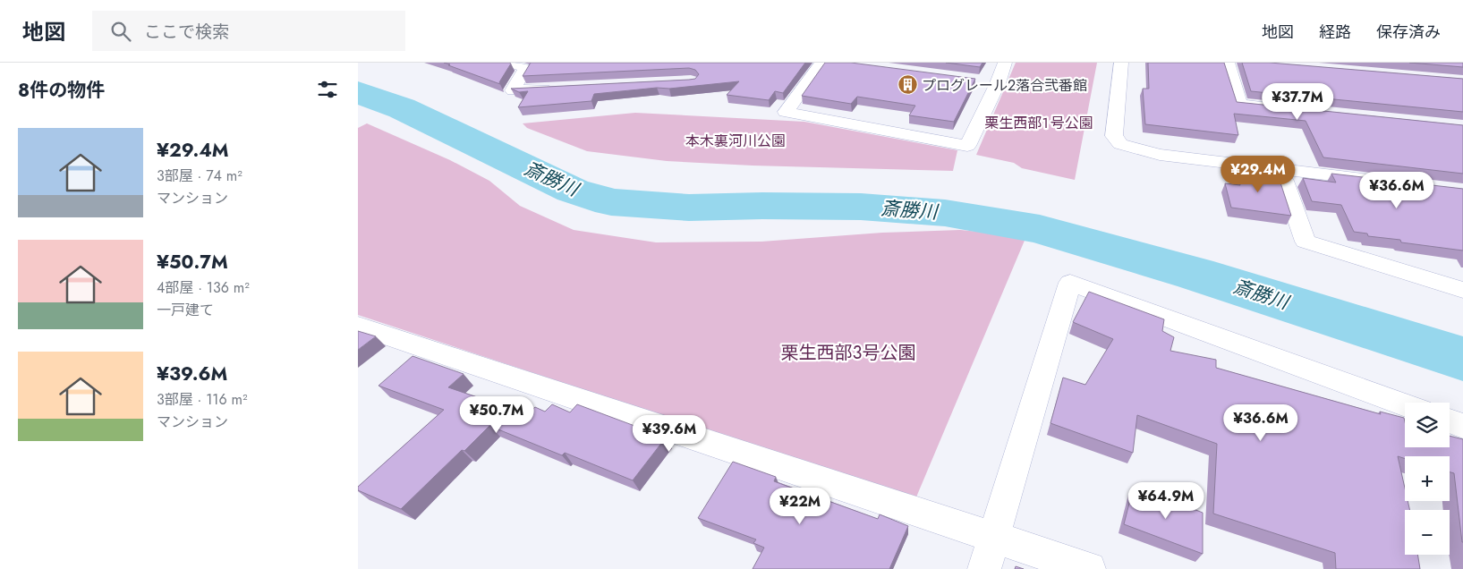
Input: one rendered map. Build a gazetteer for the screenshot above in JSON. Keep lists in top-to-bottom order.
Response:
{
  "water": ["斎勝川"],
  "parks": ["栗生西部１号公園", "本木裏河川公園", "栗生西部3号公園"],
  "places": {
    "building": ["プログレール2落合弐番館"]
  },
  "page": {
    "header": "地図",
    "search": "ここで検索",
    "nav": ["地図", "経路", "保存済み"],
    "heading": "8件の物件",
    "price": [
      "¥37.7M",
      "¥29.4M",
      "¥36.6M",
      "¥50.7M",
      "¥36.6M",
      "¥39.6M",
      "¥64.9M",
      "¥22M"
    ],
    "list": [
      {
        "name": "¥29.4M",
        "note": "3部屋 · 74 m² · マンション"
      },
      {
        "name": "¥50.7M",
        "note": "4部屋 · 136 m² · 一戸建て"
      },
      {
        "name": "¥39.6M",
        "note": "3部屋 · 116 m² · マンション"
      }
    ],
    "map_buttons": ["+", "−"]
  }
}
